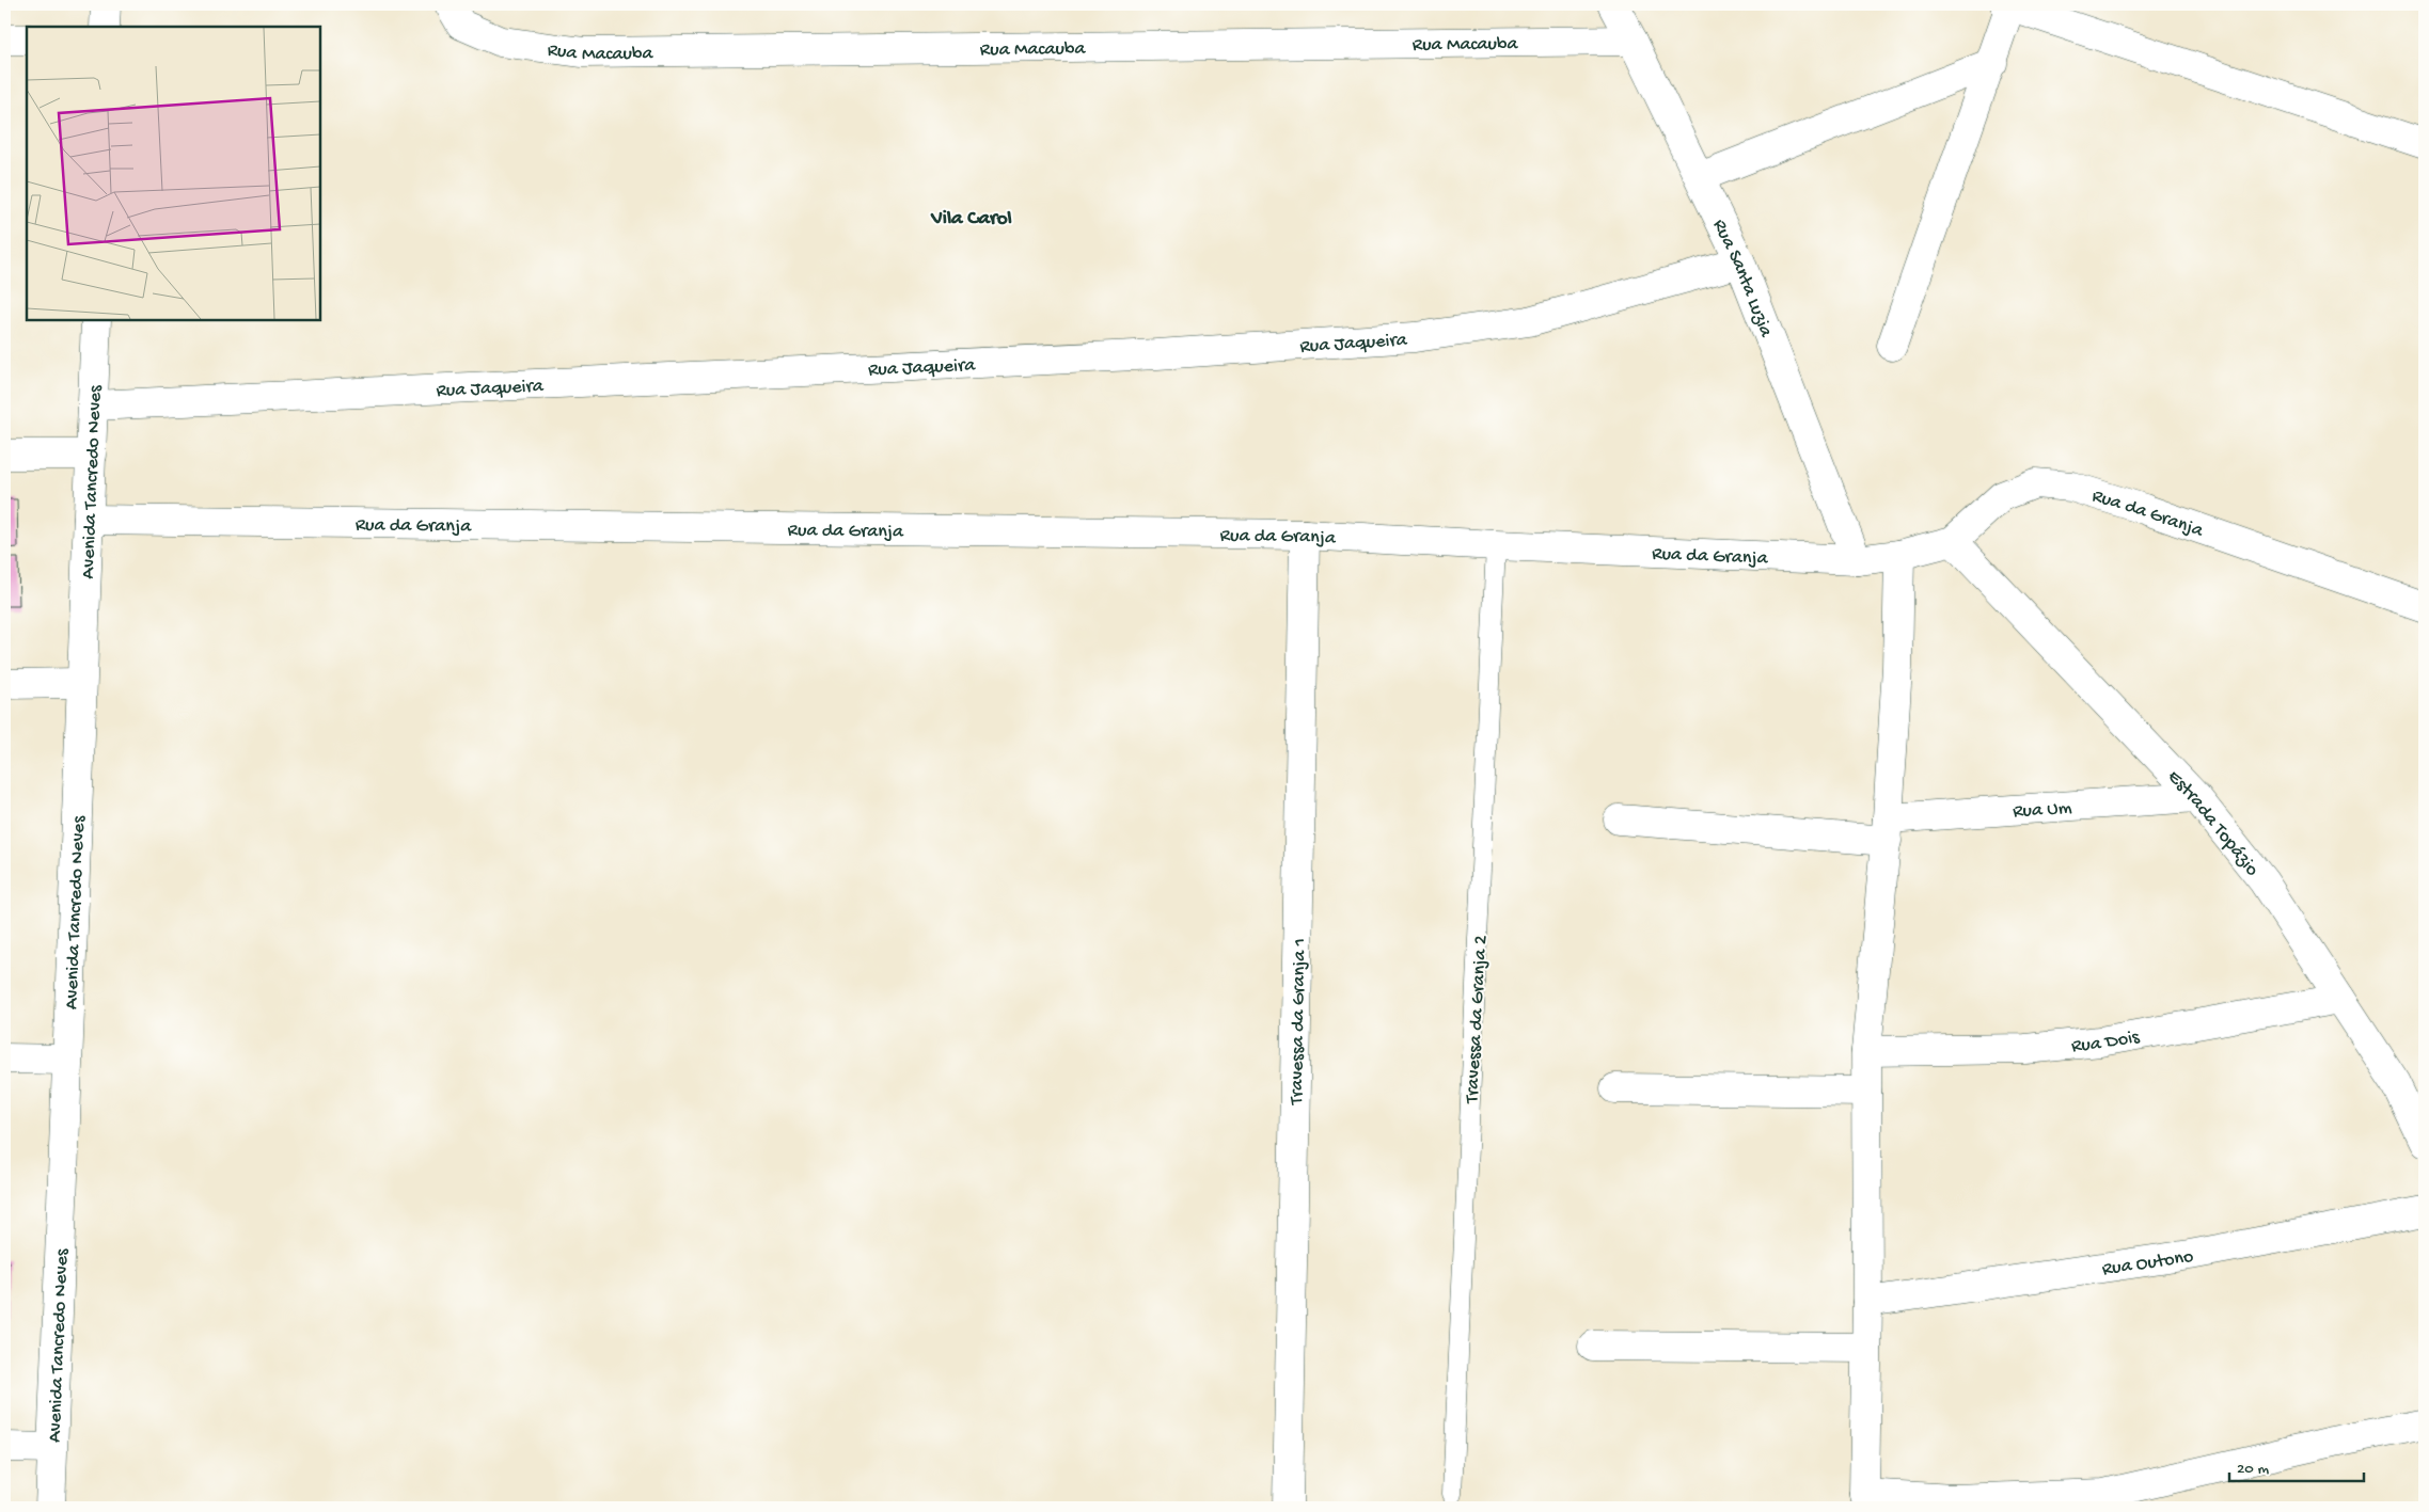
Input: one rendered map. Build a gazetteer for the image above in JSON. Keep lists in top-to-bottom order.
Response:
{
  "streets": {
    "street": [
      "Rua Macauba",
      "Rua Santa Luzia",
      "Rua Jaqueira",
      "Avenida Tancredo Neves",
      "Rua da Granja",
      "Rua Um",
      "Estrada Topázio",
      "Travessa da Granja 1",
      "Rua Dois",
      "Rua Outono"
    ],
    "lane": ["Travessa da Granja 2"]
  },
  "crossings": [
    ["Rua Macauba", "Rua Santa Luzia"],
    ["Rua Santa Luzia", "Rua Jaqueira"],
    ["Rua Santa Luzia", "Rua da Granja"],
    ["Rua Jaqueira", "Avenida Tancredo Neves"],
    ["Avenida Tancredo Neves", "Rua da Granja"],
    ["Rua da Granja", "Estrada Topázio"],
    ["Rua da Granja", "Travessa da Granja 2"],
    ["Rua da Granja", "Travessa da Granja 1"],
    ["Rua Um", "Estrada Topázio"],
    ["Estrada Topázio", "Rua Dois"]
  ],
  "districts": ["Vila Carol"],
  "scale_bar": "20 m"
}
